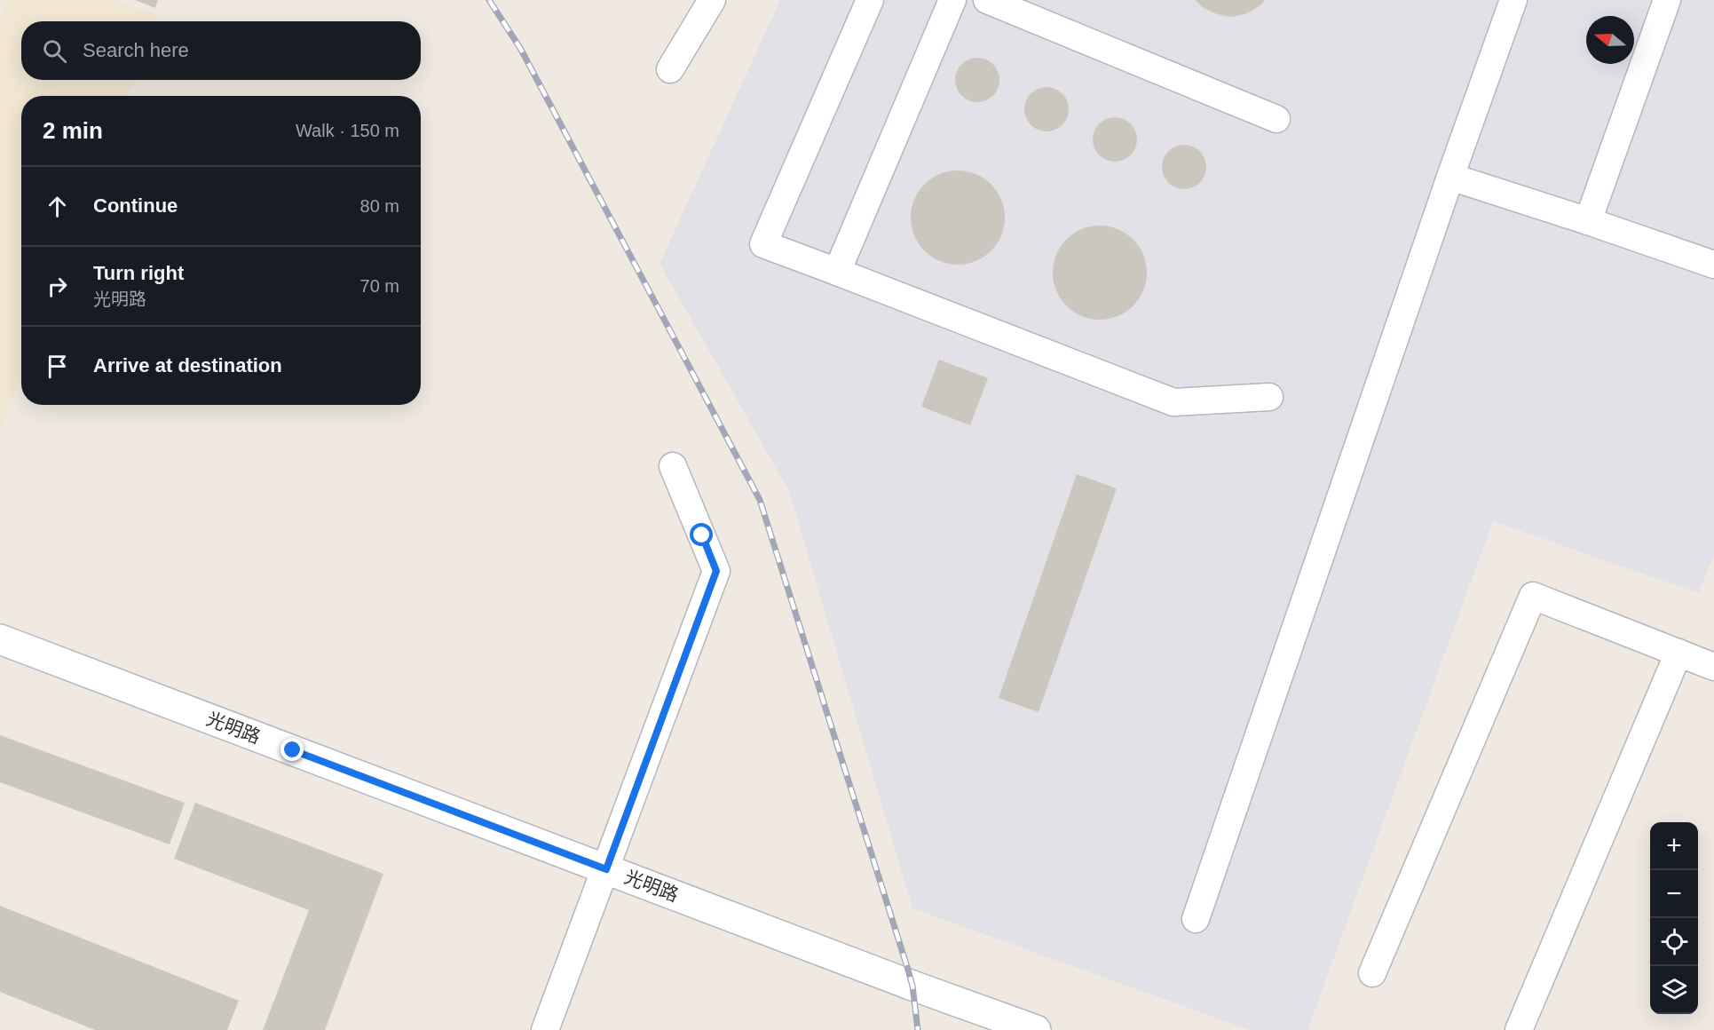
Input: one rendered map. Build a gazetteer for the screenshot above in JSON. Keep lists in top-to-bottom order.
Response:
{
  "streets": {
    "street": ["光明路"]
  },
  "north": "left",
  "page": {
    "search": "Search here",
    "heading": ["2 min", "Walk · 150 m"],
    "list": [
      ["Continue", "80 m"],
      ["Turn right", "光明路", "70 m"],
      "Arrive at destination"
    ],
    "map_buttons": ["+", "−"]
  }
}
